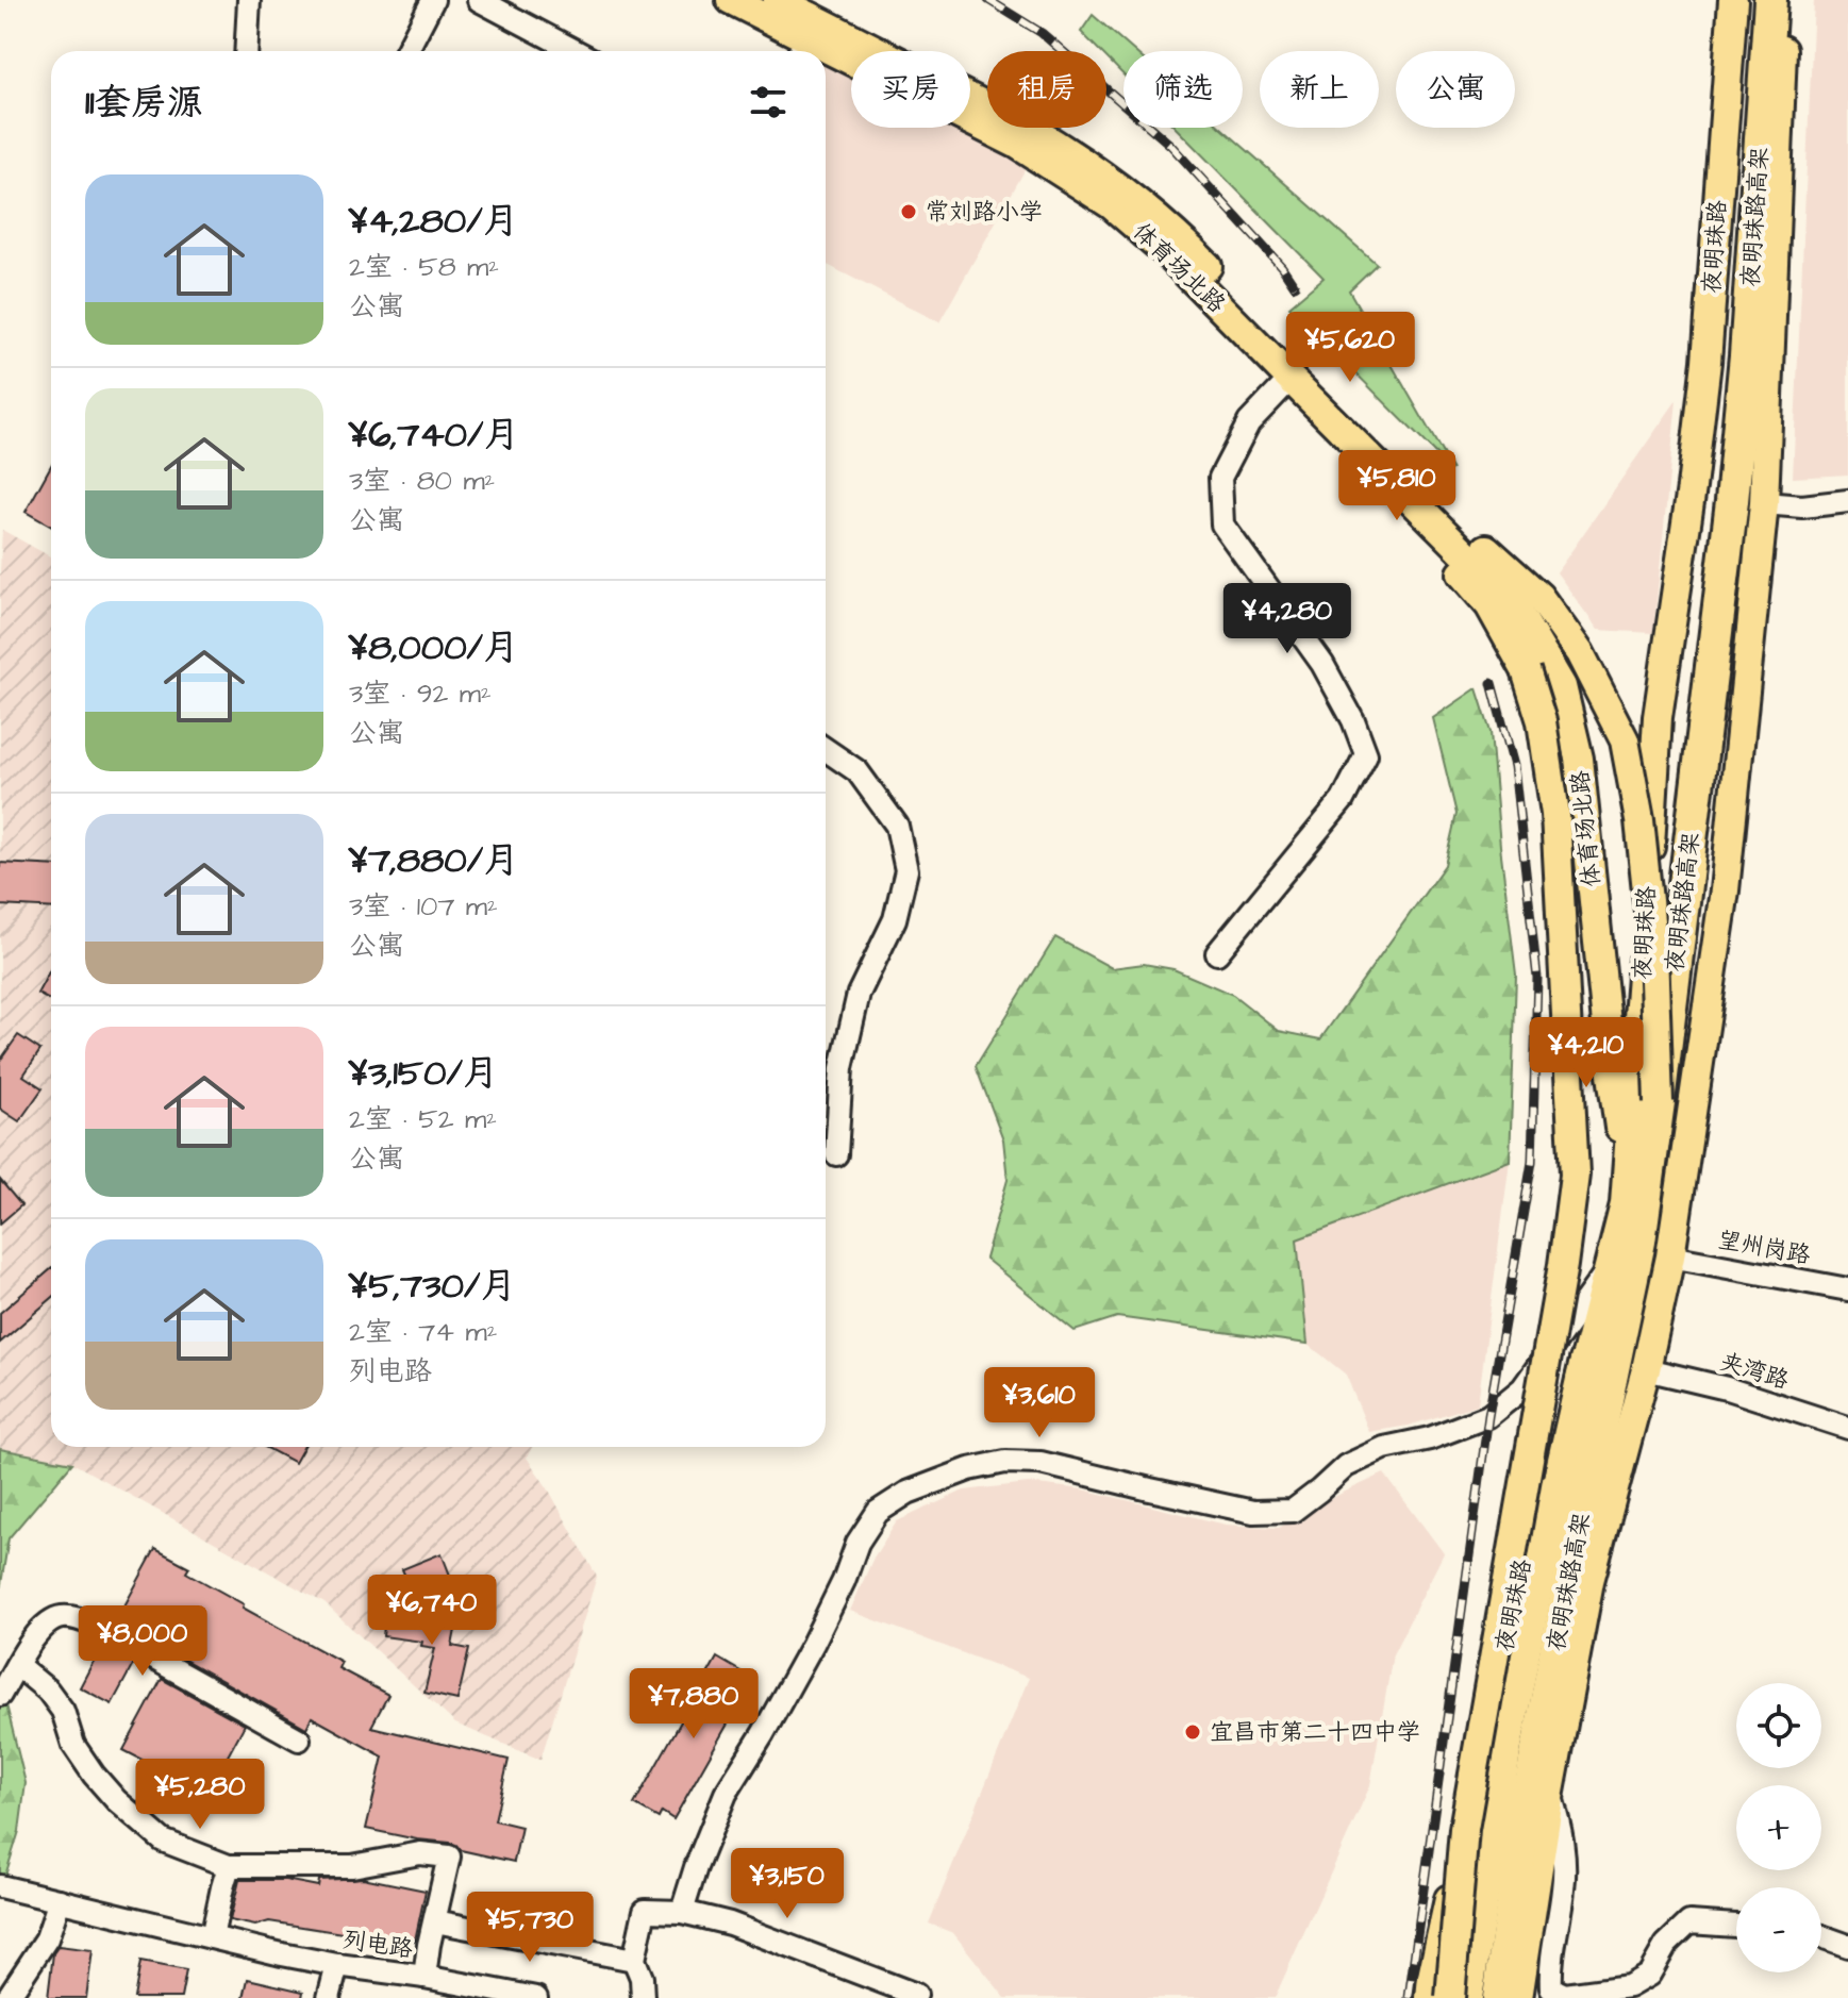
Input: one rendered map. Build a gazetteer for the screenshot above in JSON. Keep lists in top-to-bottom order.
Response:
{
  "streets": {
    "highway": ["夜明珠路高架"],
    "main road": ["夜明珠路", "体育场北路"],
    "street": ["望州岗路", "夹湾路", "列电路"]
  },
  "crossings": [
    ["夜明珠路高架", "夜明珠路"]
  ],
  "places": ["常刘路小学", "宜昌市第二十四中学"],
  "page": {
    "chip": [
      "买房",
      "租房",
      "筛选",
      "新上",
      "公寓"
    ],
    "heading": "11套房源",
    "list": [
      {
        "name": "¥4,280/月",
        "note": "2室 · 58 m² · 公寓"
      },
      {
        "name": "¥6,740/月",
        "note": "3室 · 80 m² · 公寓"
      },
      {
        "name": "¥8,000/月",
        "note": "3室 · 92 m² · 公寓"
      },
      {
        "name": "¥7,880/月",
        "note": "3室 · 107 m² · 公寓"
      },
      {
        "name": "¥3,150/月",
        "note": "2室 · 52 m² · 公寓"
      },
      {
        "name": "¥5,730/月",
        "note": "2室 · 74 m² · 列电路"
      }
    ],
    "price": [
      "¥5,620",
      "¥5,810",
      "¥4,280",
      "¥4,210",
      "¥3,610",
      "¥6,740",
      "¥8,000",
      "¥7,880",
      "¥5,280",
      "¥3,150",
      "¥5,730"
    ],
    "map_buttons": ["+", "−"]
  }
}
